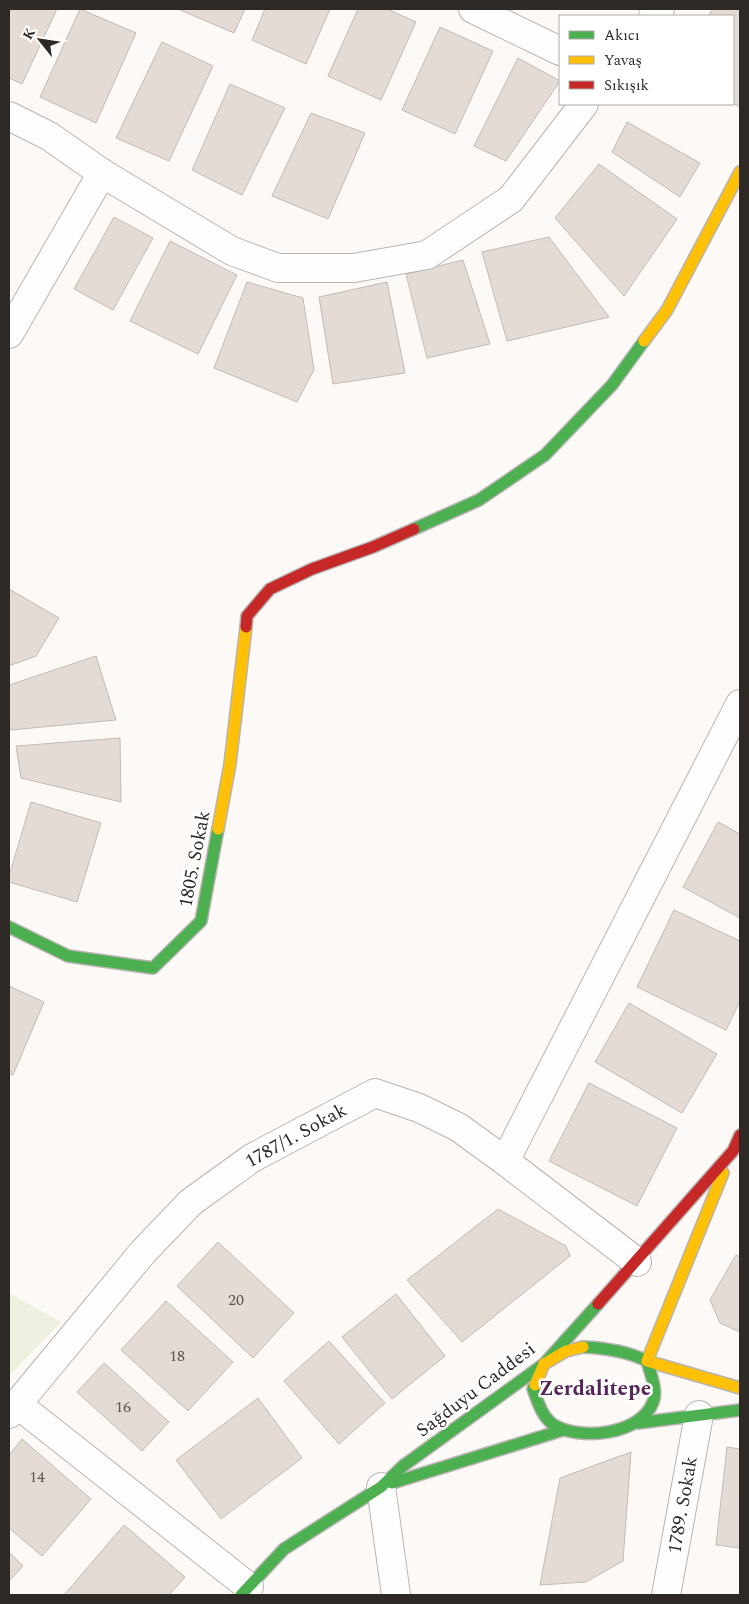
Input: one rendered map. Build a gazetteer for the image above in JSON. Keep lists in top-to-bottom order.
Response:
{
  "streets": {
    "street": [
      "1805. Sokak",
      "1787/1. Sokak",
      "Sağduyu Caddesi",
      "1789. Sokak"
    ]
  },
  "crossings": [
    ["1787/1. Sokak", "Sağduyu Caddesi"]
  ],
  "districts": ["Zerdalitepe"],
  "house_numbers": [
    "20",
    "18",
    "16",
    "14"
  ],
  "legend": ["Akıcı", "Yavaş", "Sıkışık"],
  "north": "top left"
}
